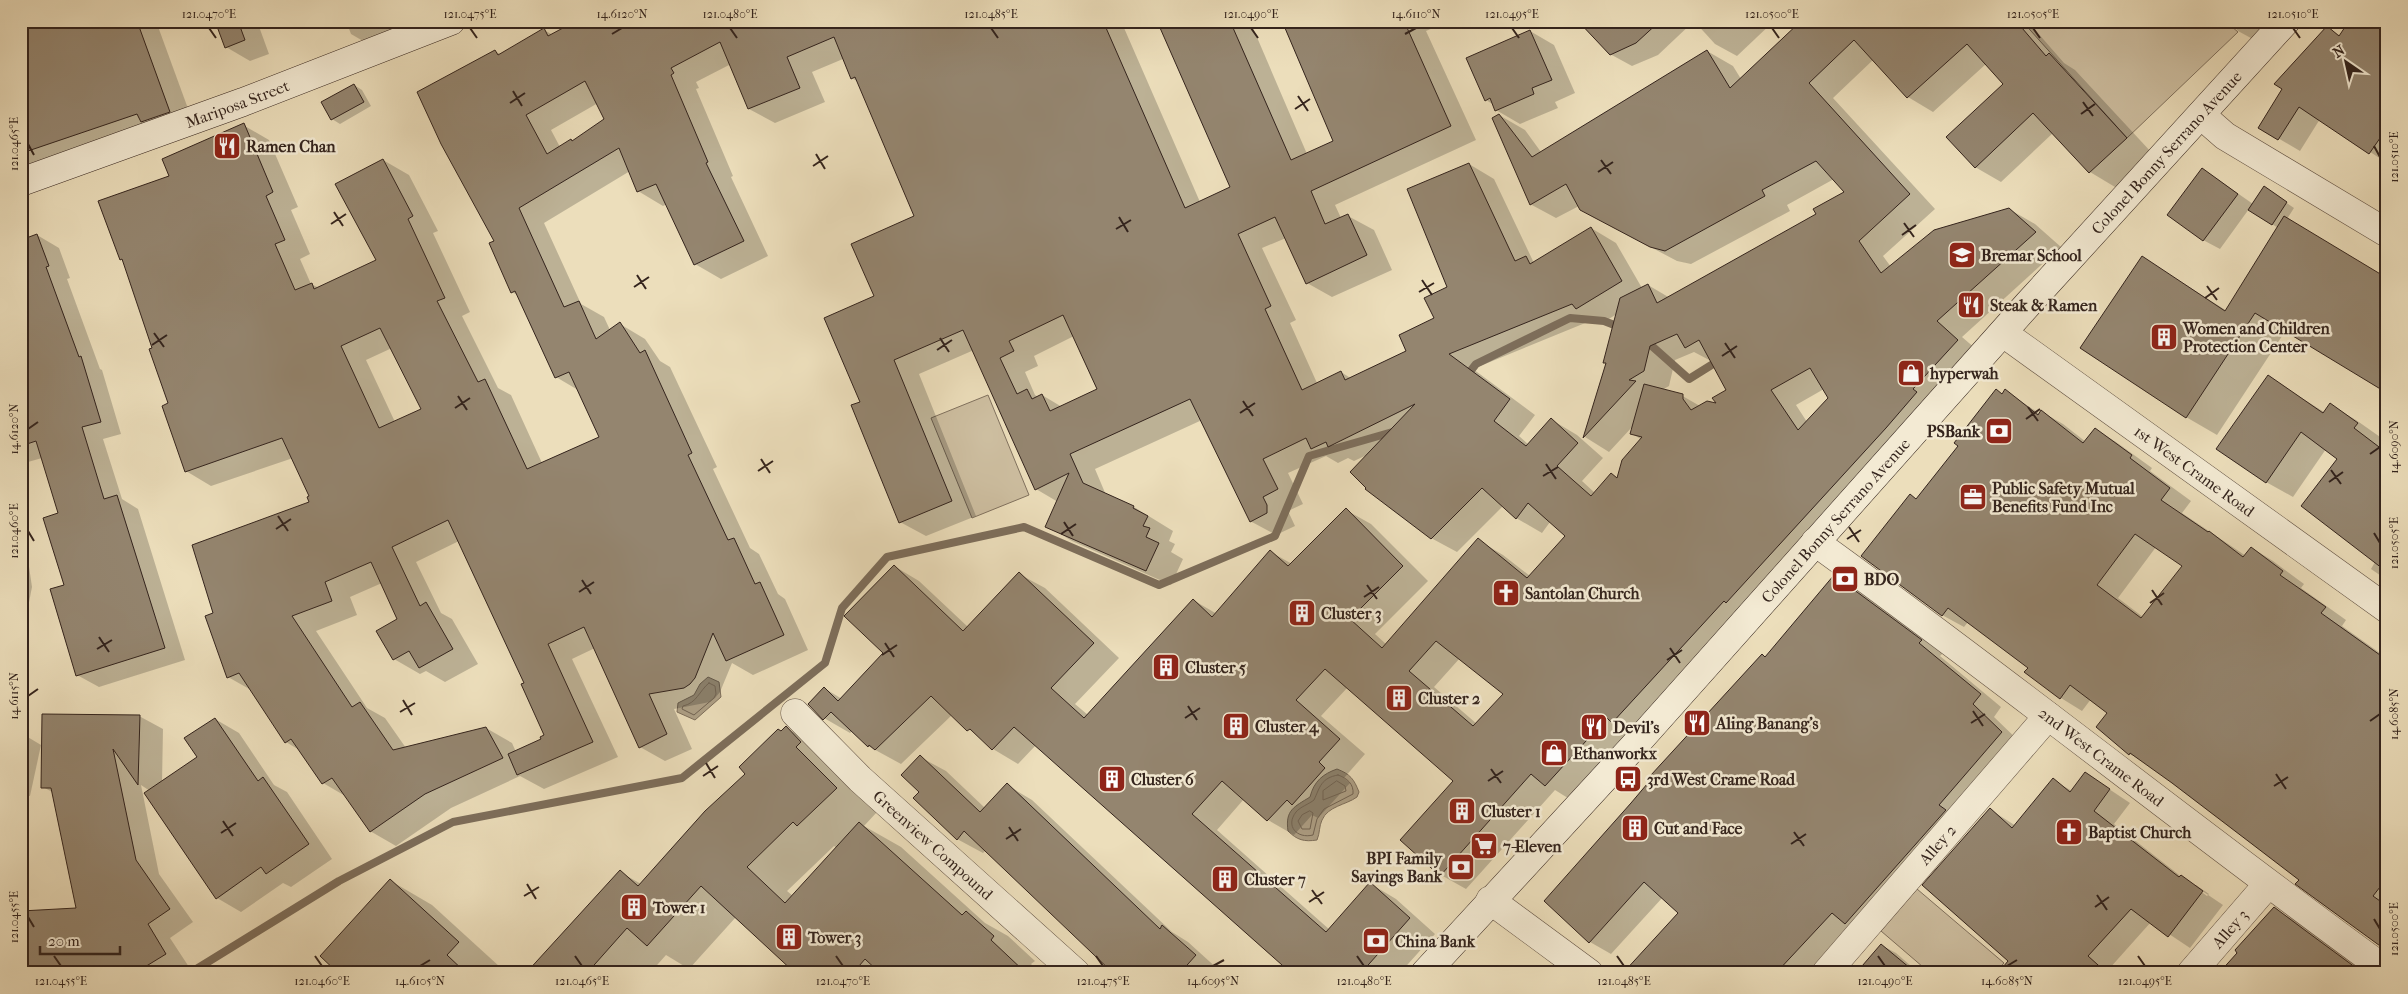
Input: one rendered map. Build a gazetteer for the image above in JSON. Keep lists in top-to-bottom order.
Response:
{
  "streets": {
    "street": [
      "Mariposa Street",
      "Colonel Bonny Serrano Avenue",
      "1st West Crame Road",
      "2nd West Crame Road",
      "Alley 2",
      "Greenview Compound",
      "Alley 3"
    ]
  },
  "crossings": [
    ["Colonel Bonny Serrano Avenue", "1st West Crame Road"],
    ["Colonel Bonny Serrano Avenue", "2nd West Crame Road"],
    ["2nd West Crame Road", "Alley 2"],
    ["2nd West Crame Road", "Alley 3"]
  ],
  "places": {
    "restaurant": [
      "Ramen Chan",
      "Steak & Ramen",
      "Aling Banang's",
      "Devil's"
    ],
    "school or university": ["Bremar School"],
    "building": [
      "Women and Children Protection Center",
      "Cluster 3",
      "Cluster 5",
      "Cluster 2",
      "Cluster 4",
      "Cluster 6",
      "Cluster 1",
      "Cut and Face",
      "Cluster 7",
      "Tower 1",
      "Tower 3"
    ],
    "shop": ["hyperwah", "Ethanworkx"],
    "bank": [
      "PSBank",
      "BDO",
      "BPI Family Savings Bank",
      "China Bank"
    ],
    "office": ["Public Safety Mutual Benefits Fund Inc"],
    "church": ["Santolan Church", "Baptist Church"],
    "bus stop": ["3rd West Crame Road"],
    "supermarket": ["7-Eleven"]
  },
  "scale_bar": "20 m",
  "north": "top left",
  "coordinates": [
    "121.0470°E",
    "121.0475°E",
    "14.6120°N",
    "121.0480°E",
    "121.0485°E",
    "121.0490°E",
    "14.6110°N",
    "121.0495°E",
    "121.0500°E",
    "121.0505°E",
    "121.0510°E",
    "121.0465°E",
    "14.6090°N",
    "121.0460°E",
    "14.6115°N",
    "14.6085°N",
    "121.0455°E",
    "14.6105°N",
    "14.6095°N"
  ]
}
